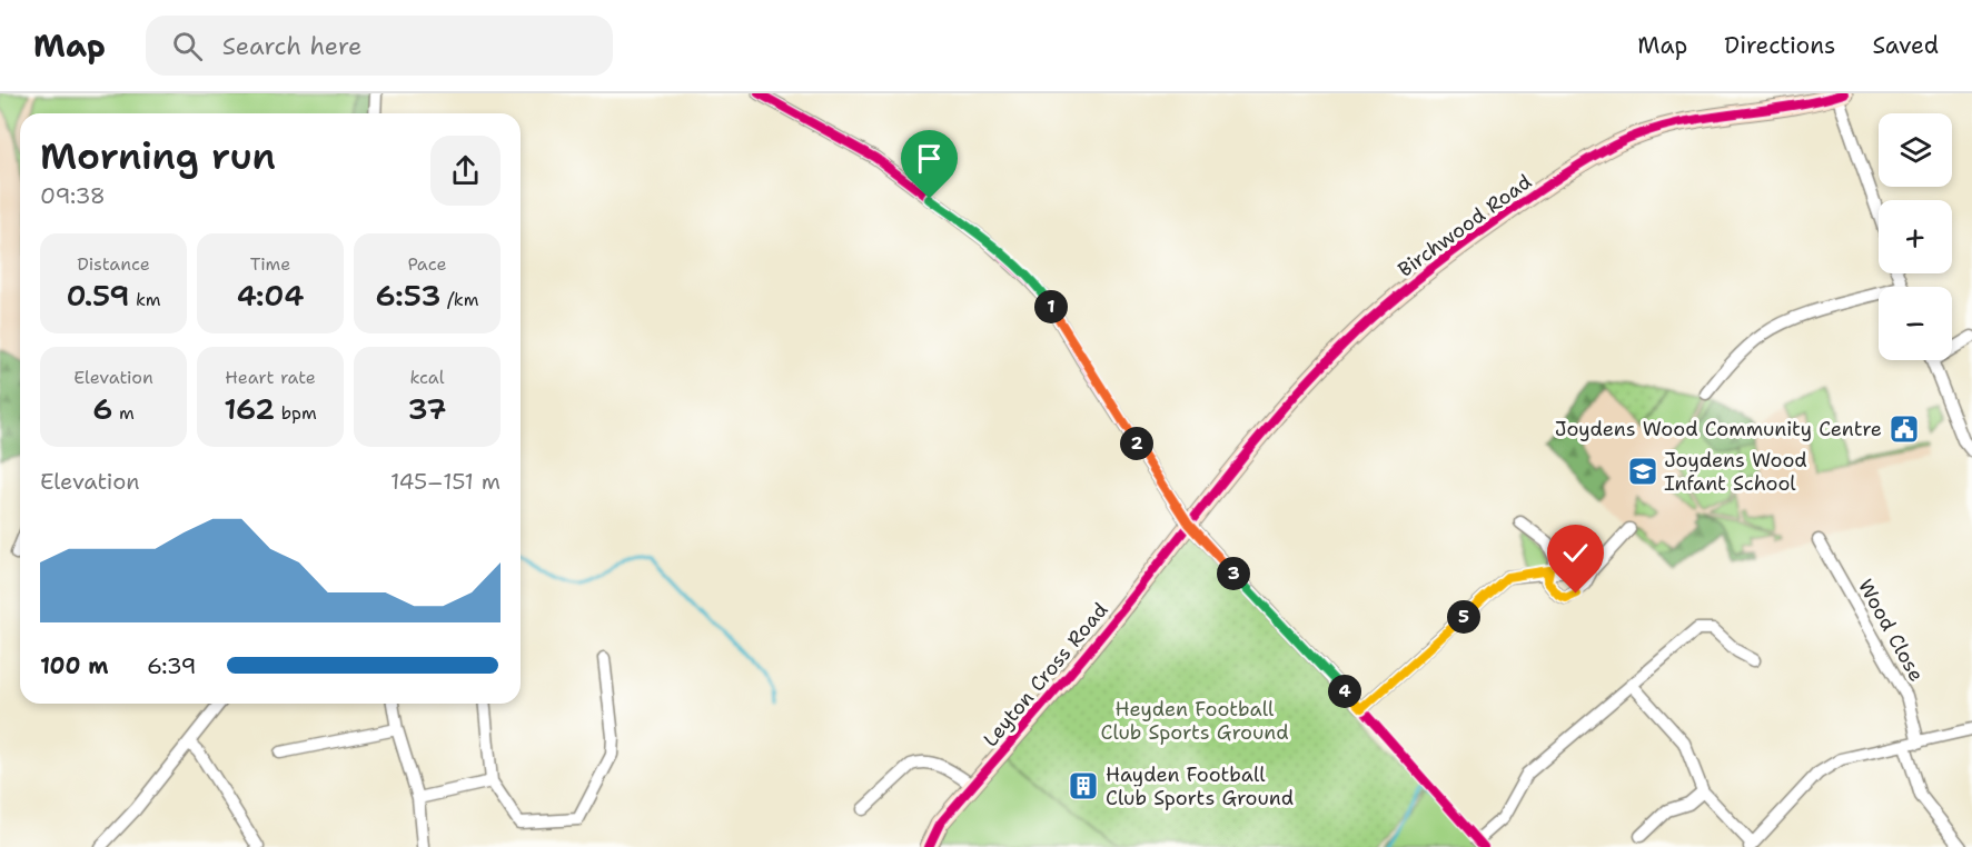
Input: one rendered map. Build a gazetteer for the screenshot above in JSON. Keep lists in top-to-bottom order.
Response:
{
  "streets": {
    "street": ["Birchwood Road", "Wood Close", "Leyton Cross Road"]
  },
  "crossings": [
    ["Birchwood Road", "Leyton Cross Road"]
  ],
  "parks": ["Heyden Football Club Sports Ground"],
  "places": {
    "public building": ["Joydens Wood Community Centre"],
    "school or university": ["Joydens Wood Infant School"],
    "building": ["Hayden Football Club Sports Ground"]
  },
  "page": {
    "header": "Map",
    "search": "Search here",
    "nav": ["Map", "Directions", "Saved"],
    "map_buttons": ["+", "−"],
    "heading": ["Morning run", "09:38"],
    "stats": [
      ["Distance", "0.59 km"],
      ["Time", "4:04"],
      ["Pace", "6:53 /km"],
      ["Elevation", "6 m"],
      ["Heart rate", "162 bpm"],
      ["kcal", "37"]
    ],
    "pins": [
      "1",
      "2",
      "3",
      "5",
      "4"
    ],
    "chart": ["Elevation", "145–151 m"],
    "list": [
      {
        "name": "100 m",
        "note": "6:39"
      }
    ]
  }
}
